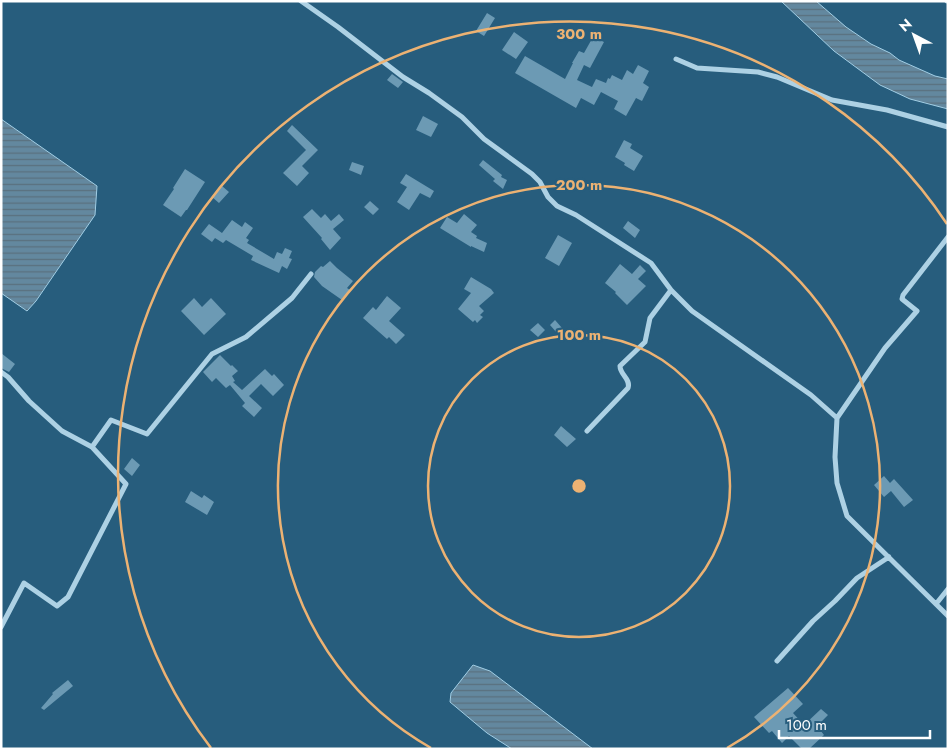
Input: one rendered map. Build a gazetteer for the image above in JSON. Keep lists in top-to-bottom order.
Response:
{
  "scale_bar": "100 m",
  "north": "top left",
  "rings": ["300 m", "200 m", "100 m"]
}
